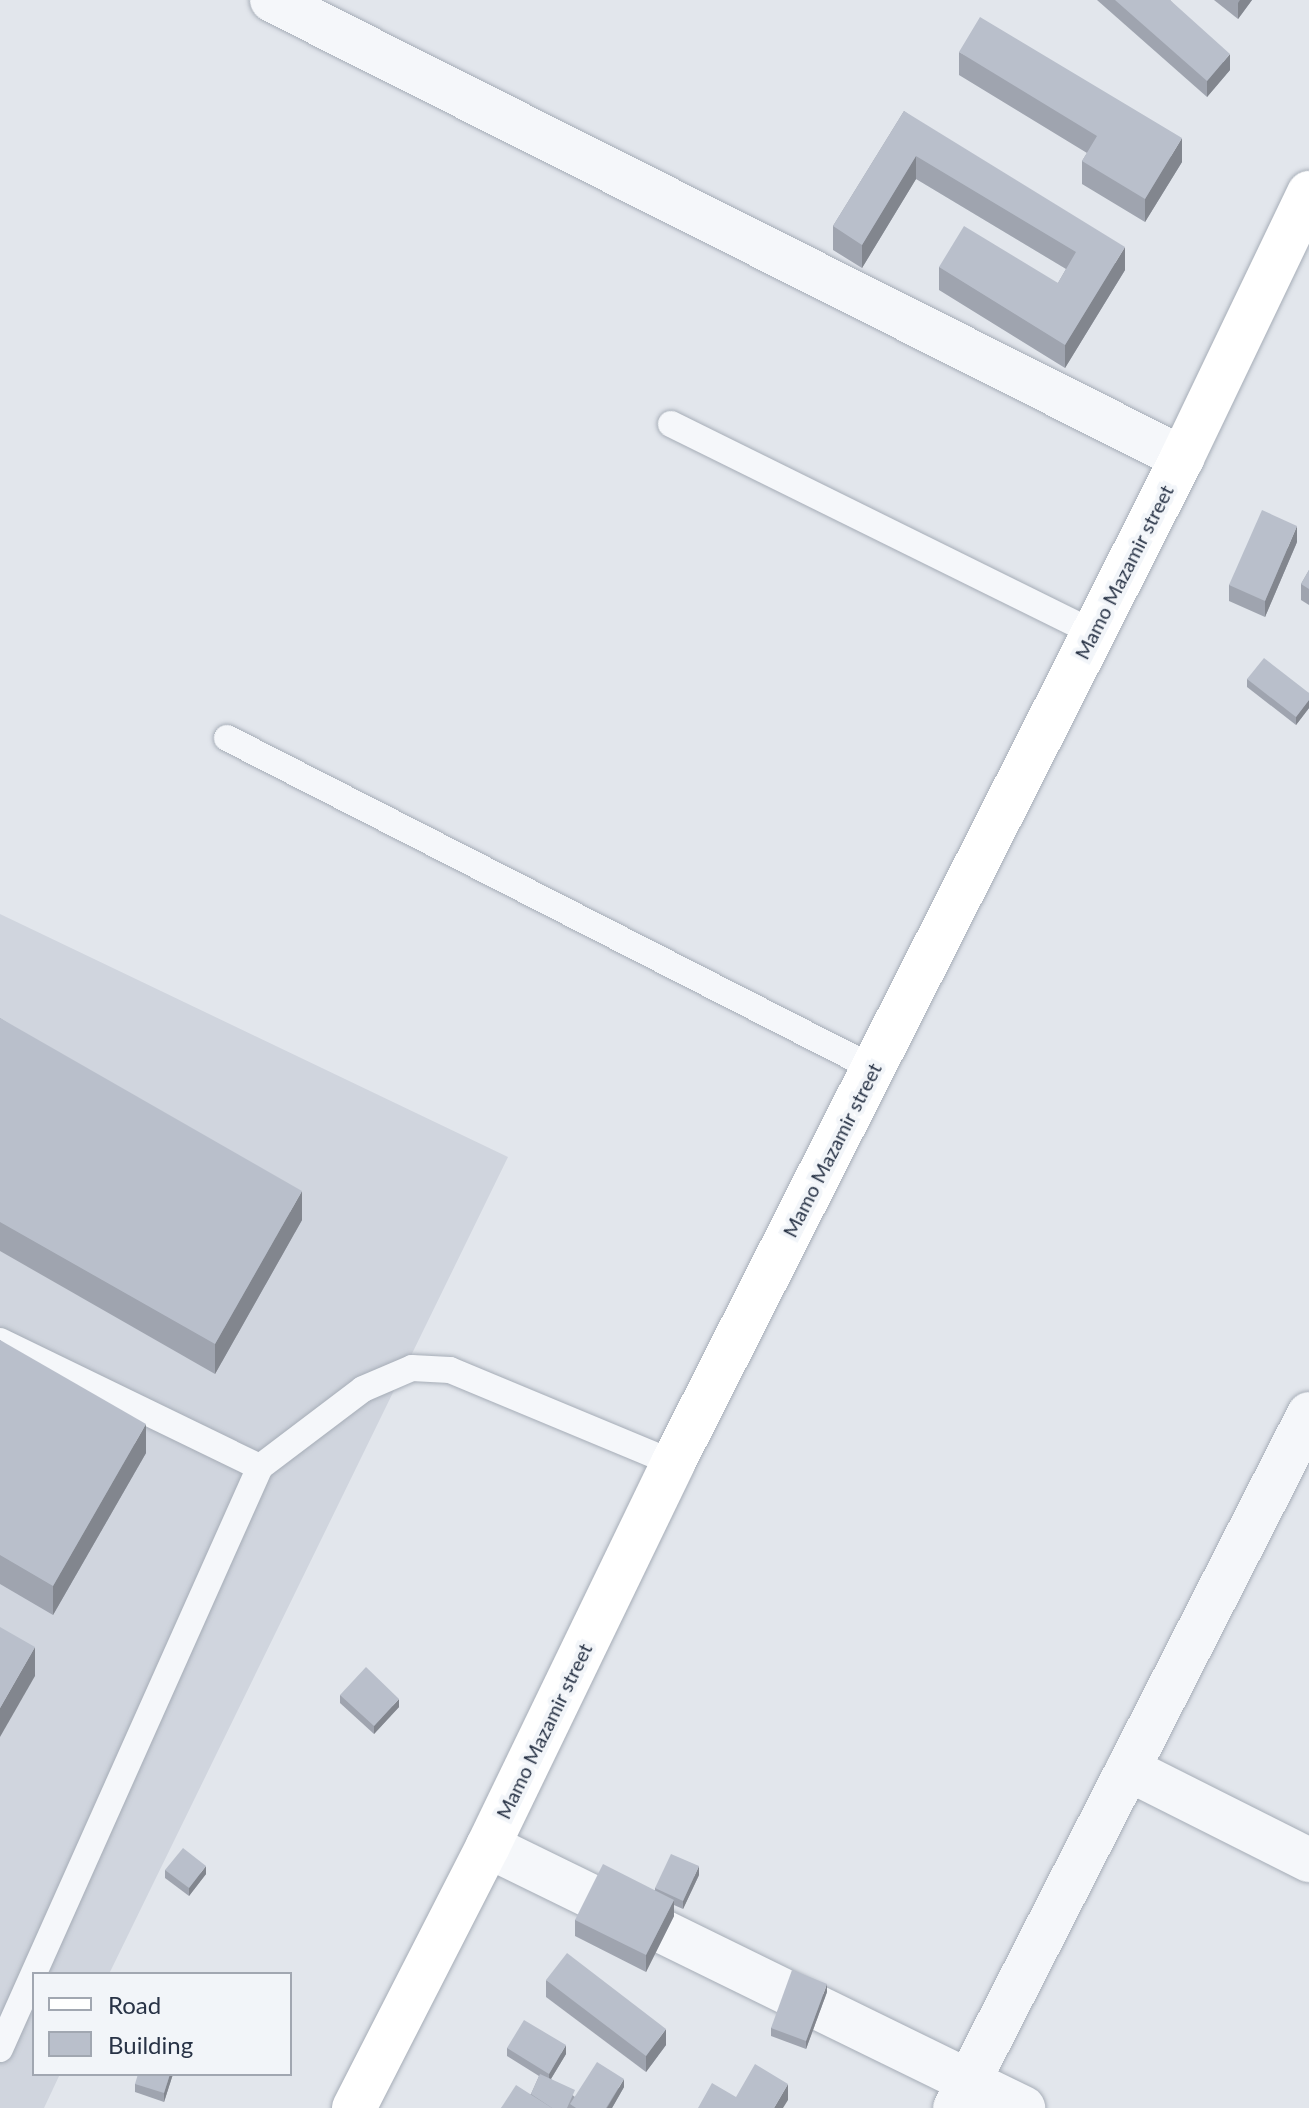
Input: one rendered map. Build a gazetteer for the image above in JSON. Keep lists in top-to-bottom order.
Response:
{
  "streets": {
    "main road": ["Mamo Mazamir street"]
  },
  "legend": ["Road", "Building"]
}
